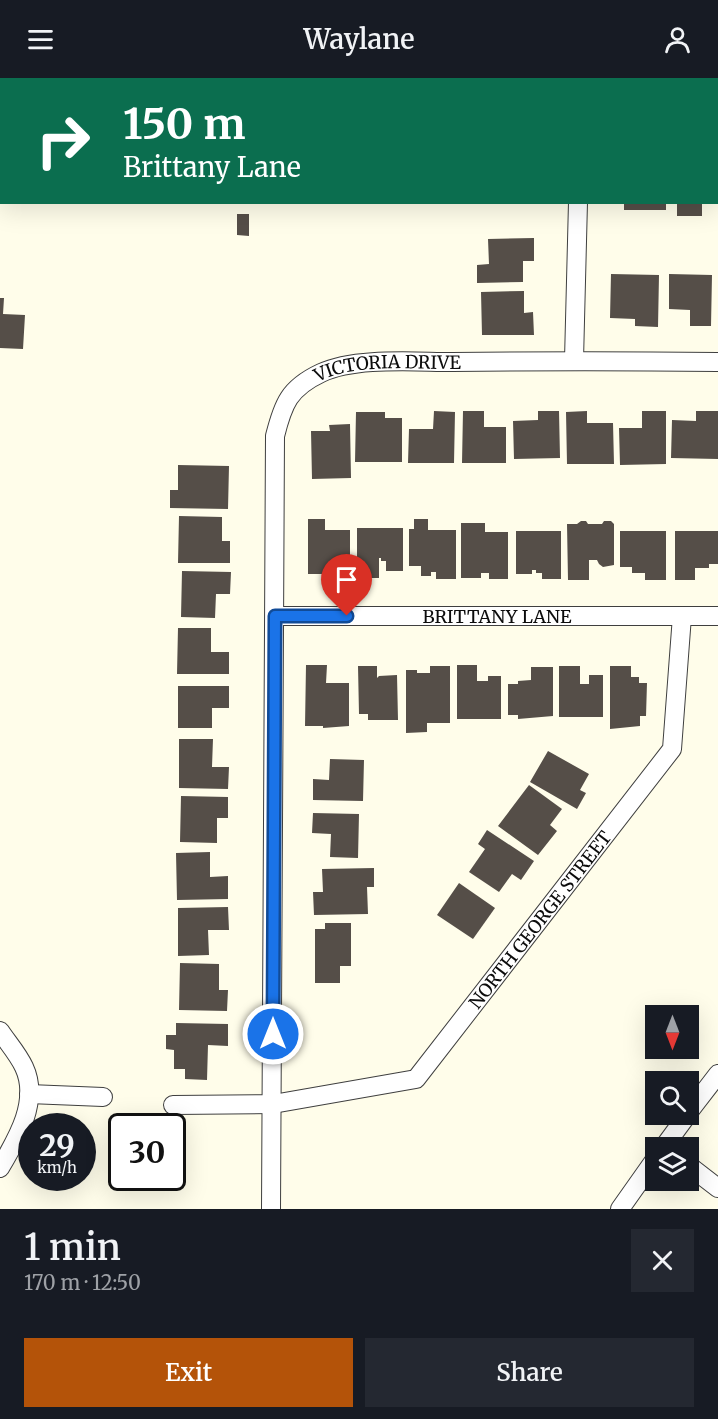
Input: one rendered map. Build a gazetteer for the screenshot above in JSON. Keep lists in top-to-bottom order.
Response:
{
  "streets": {
    "street": ["VICTORIA DRIVE", "BRITTANY LANE", "NORTH GEORGE STREET"]
  },
  "crossings": [
    ["VICTORIA DRIVE", "BRITTANY LANE"],
    ["VICTORIA DRIVE", "NORTH GEORGE STREET"],
    ["BRITTANY LANE", "NORTH GEORGE STREET"]
  ],
  "north": "bottom",
  "page": {
    "header": "Waylane",
    "turn": ["150 m", "Brittany Lane"],
    "speed": "29 km/h",
    "limit": "30",
    "heading": ["1 min", "170 m · 12:50"],
    "buttons": ["Exit", "Share"]
  }
}
